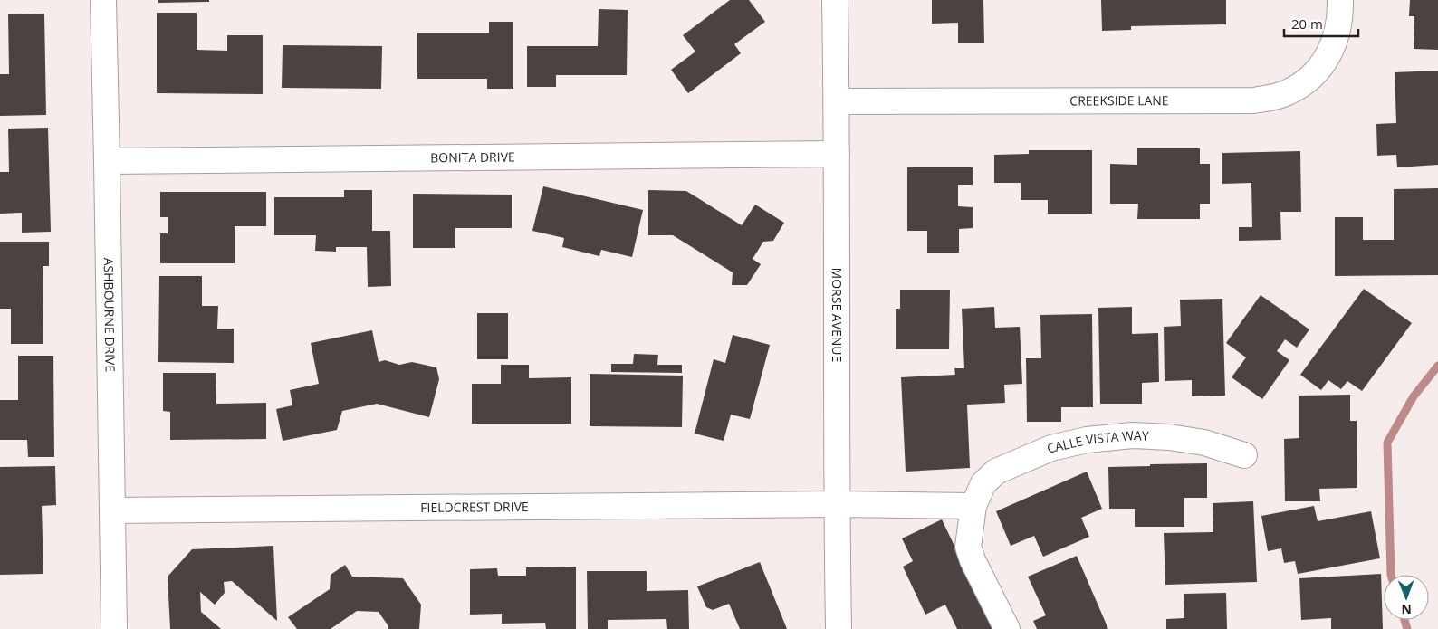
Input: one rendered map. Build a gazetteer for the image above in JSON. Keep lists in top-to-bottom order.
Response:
{
  "streets": {
    "street": [
      "CREEKSIDE LANE",
      "BONITA DRIVE",
      "ASHBOURNE DRIVE",
      "MORSE AVENUE",
      "CALLE VISTA WAY",
      "FIELDCREST DRIVE"
    ]
  },
  "crossings": [
    ["CREEKSIDE LANE", "MORSE AVENUE"],
    ["BONITA DRIVE", "ASHBOURNE DRIVE"],
    ["BONITA DRIVE", "MORSE AVENUE"],
    ["ASHBOURNE DRIVE", "FIELDCREST DRIVE"],
    ["MORSE AVENUE", "FIELDCREST DRIVE"]
  ],
  "scale_bar": "20 m",
  "north": "bottom"
}
